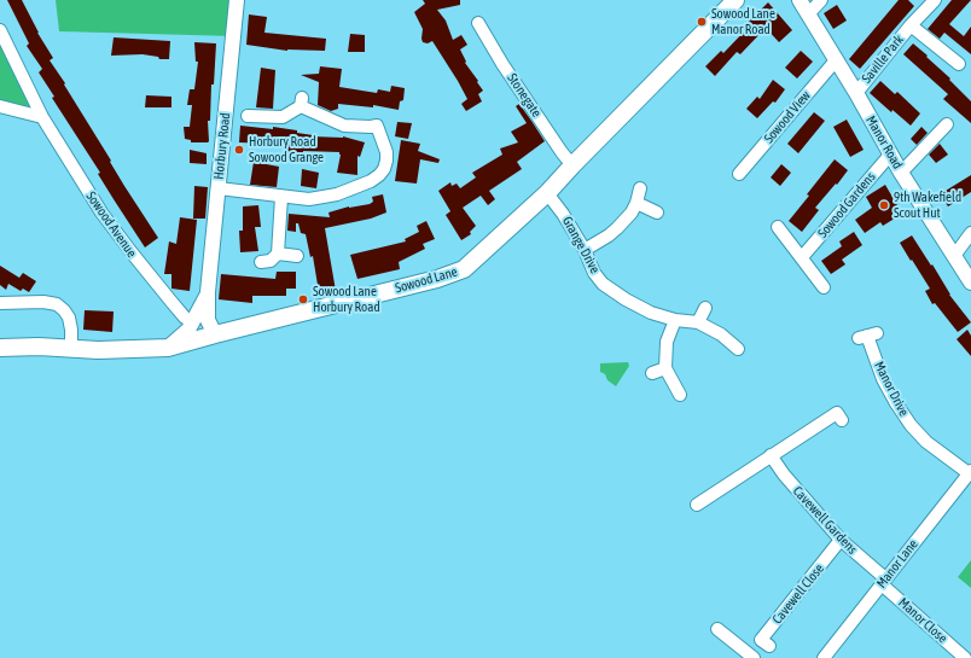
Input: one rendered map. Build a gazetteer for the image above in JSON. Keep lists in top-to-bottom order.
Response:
{
  "streets": {
    "main road": ["Sowood Lane"],
    "street": [
      "Saville Park",
      "Stonegate",
      "Sowood View",
      "Manor Road",
      "Horbury Road",
      "Sowood Gardens",
      "Sowood Avenue",
      "Grange Drive",
      "Manor Drive",
      "Cavewell Gardens",
      "Manor Lane",
      "Cavewell Close",
      "Manor Close"
    ]
  },
  "crossings": [
    ["Saville Park", "Manor Road"],
    ["Stonegate", "Sowood Lane"],
    ["Sowood View", "Manor Road"],
    ["Manor Road", "Sowood Gardens"],
    ["Horbury Road", "Sowood Avenue"],
    ["Horbury Road", "Sowood Lane"],
    ["Grange Drive", "Sowood Lane"],
    ["Manor Drive", "Manor Lane"],
    ["Cavewell Gardens", "Manor Lane"],
    ["Cavewell Gardens", "Cavewell Close"],
    ["Cavewell Gardens", "Manor Close"],
    ["Manor Lane", "Manor Close"]
  ],
  "places": [
    "Sowood Lane Manor Road",
    "Horbury Road Sowood Grange",
    "9th Wakefield Scout Hut",
    "Sowood Lane Horbury Road"
  ]
}
